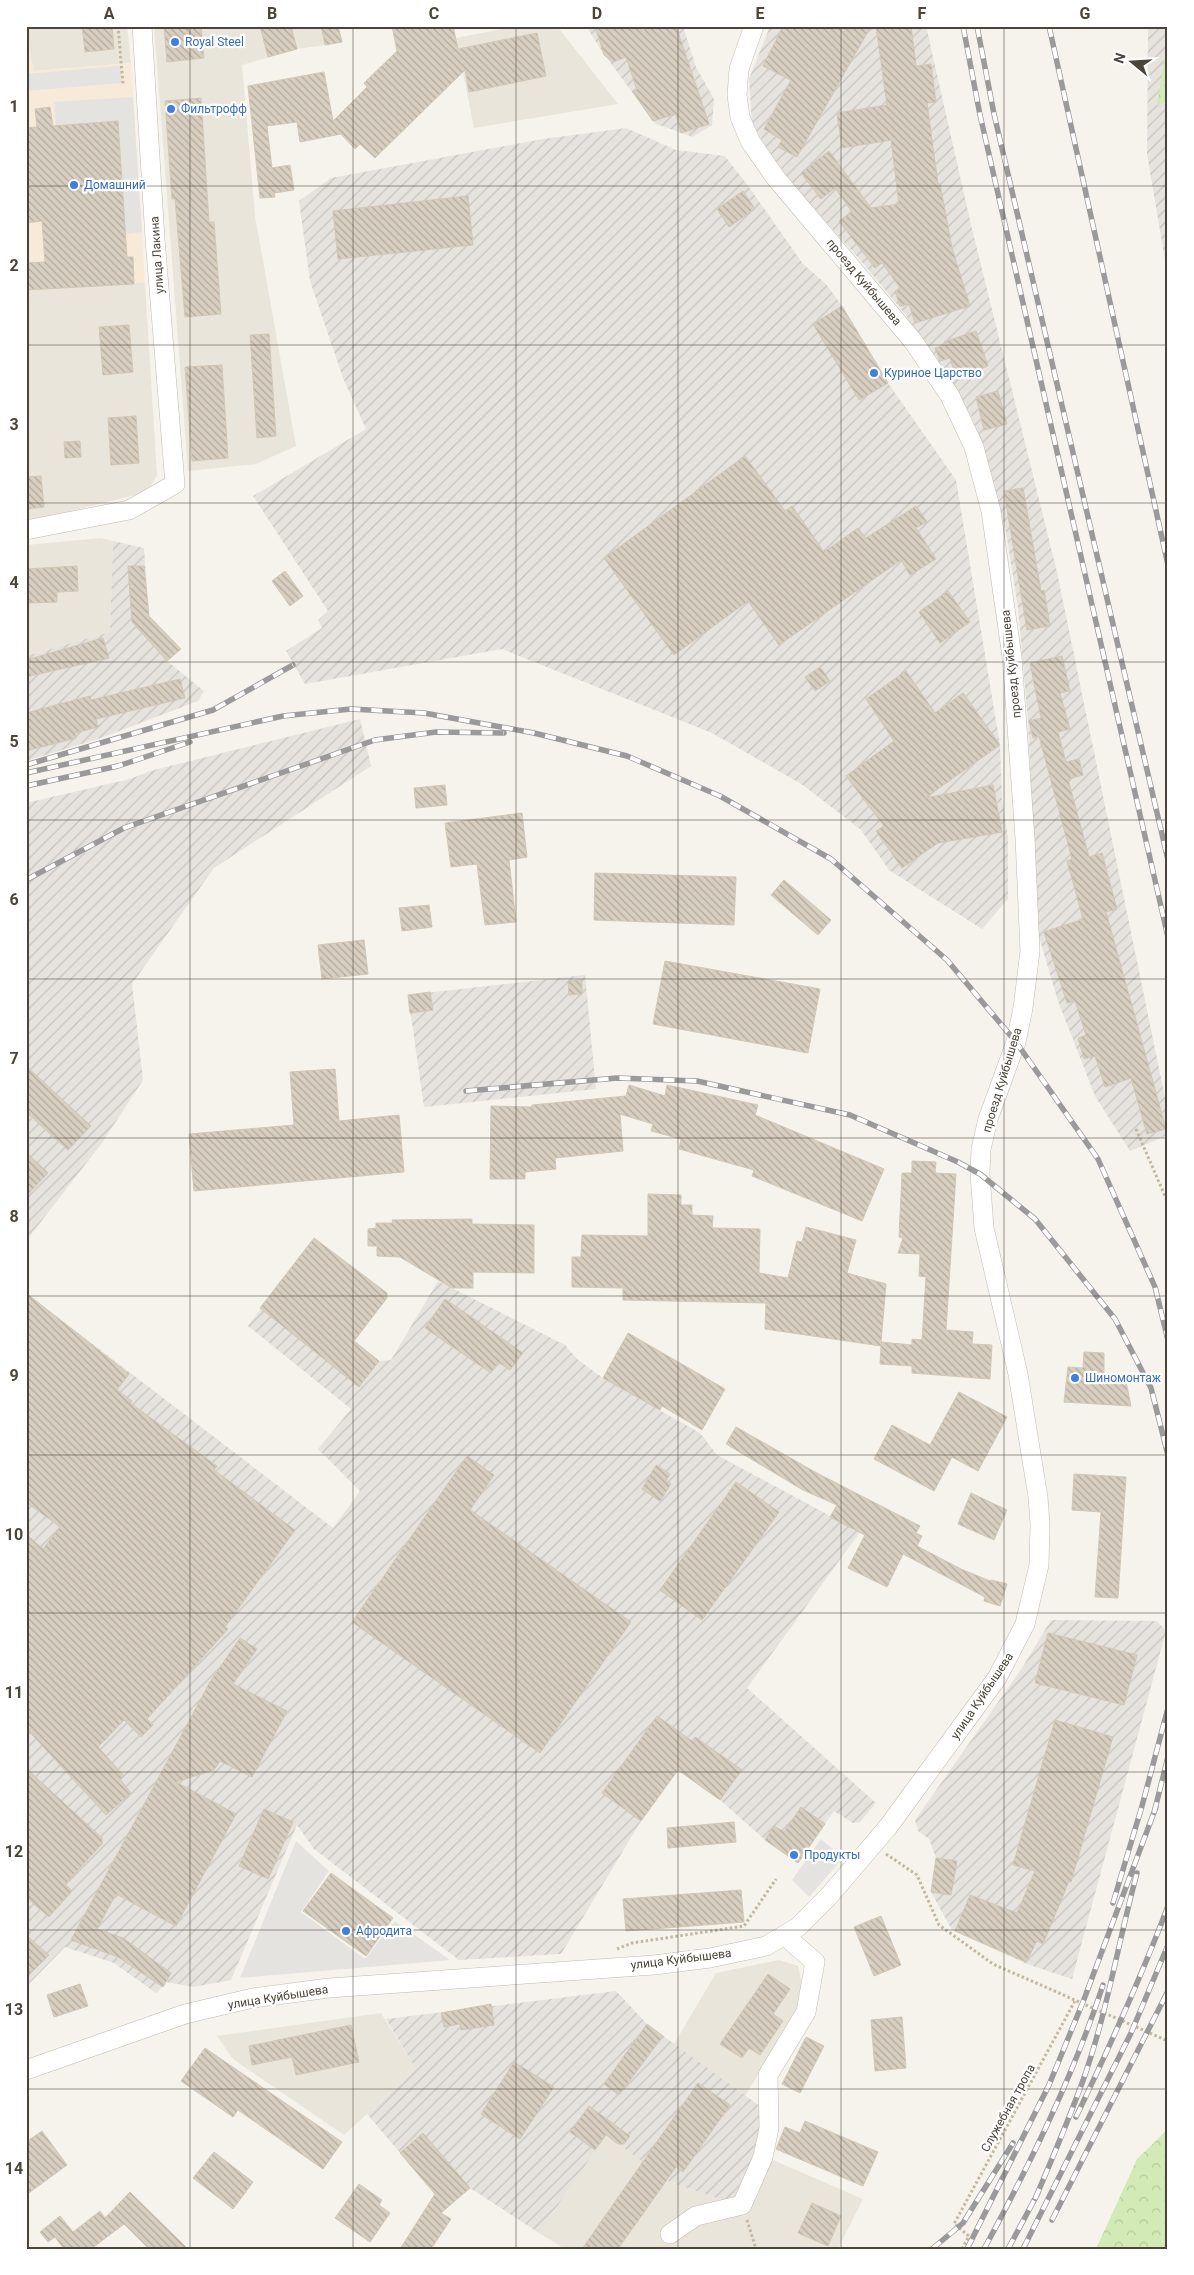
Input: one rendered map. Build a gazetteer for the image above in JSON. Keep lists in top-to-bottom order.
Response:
{
  "streets": {
    "street": ["улица Лакина", "проезд Куйбышева", "улица Куйбышева"],
    "path": ["Служебная тропа"]
  },
  "crossings": [
    ["проезд Куйбышева", "улица Куйбышева"]
  ],
  "places": [
    "Royal Steel",
    "Фильтрофф",
    "Домашний",
    "Куриное Царство",
    "Шиномонтаж",
    "Продукты",
    "Афродита"
  ],
  "north": "left",
  "grid": {
    "columns": [
      "A",
      "B",
      "C",
      "D",
      "E",
      "F",
      "G"
    ],
    "rows": [
      "1",
      "2",
      "3",
      "4",
      "5",
      "6",
      "7",
      "8",
      "9",
      "10",
      "11",
      "12",
      "13",
      "14"
    ]
  }
}
